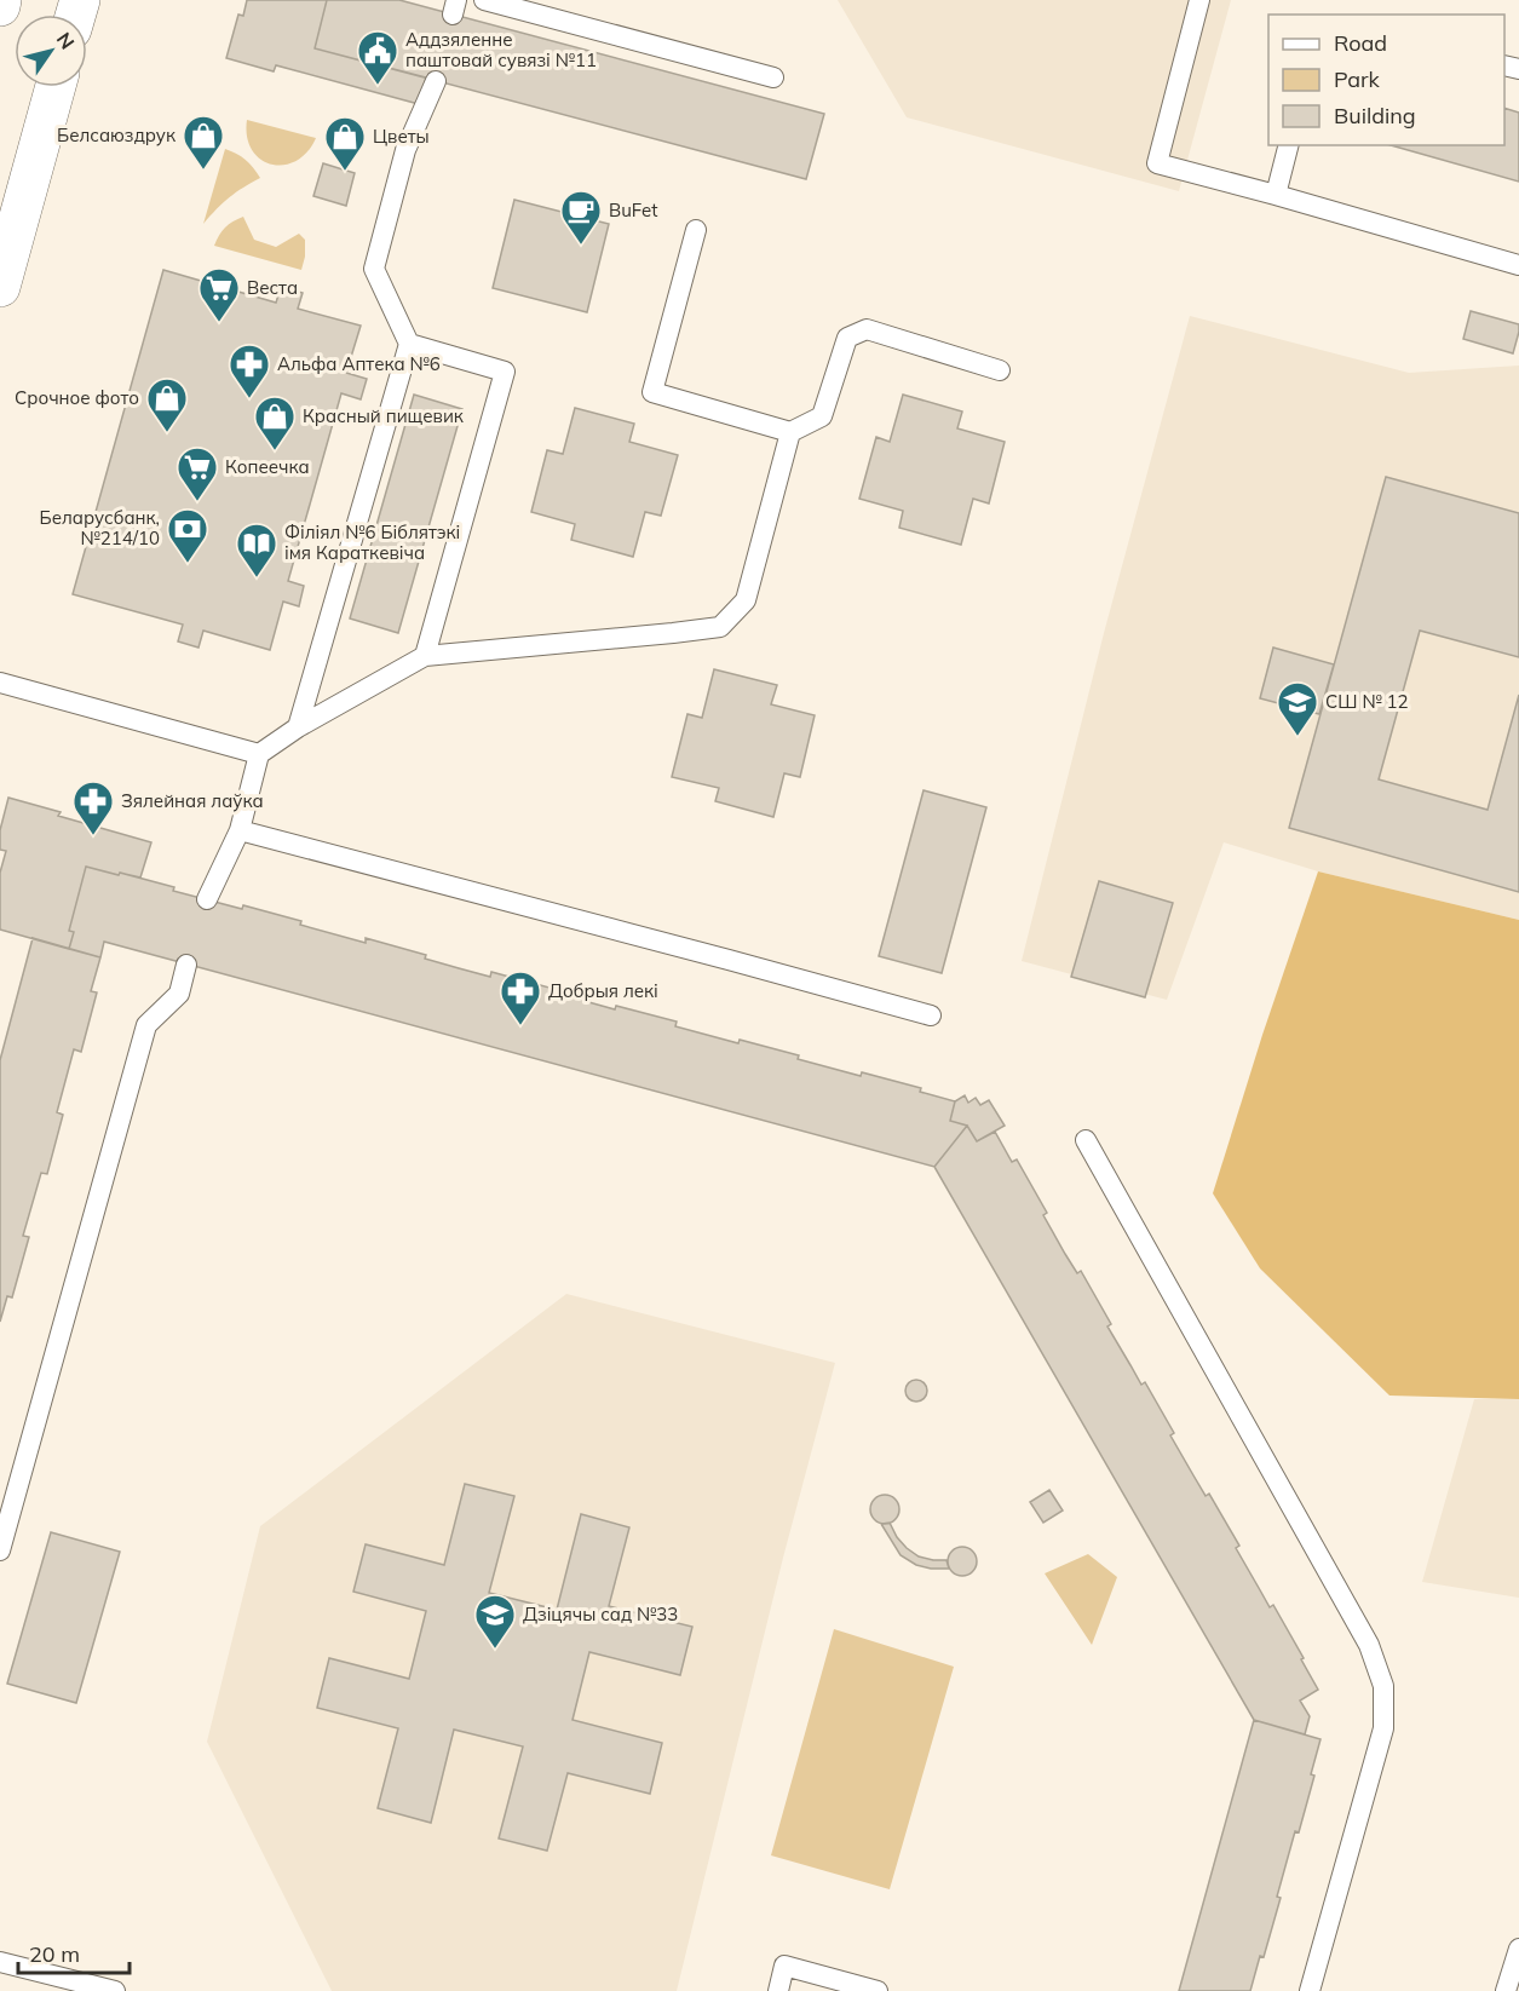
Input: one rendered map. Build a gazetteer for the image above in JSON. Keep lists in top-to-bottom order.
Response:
{
  "places": {
    "public building": ["Аддзяленне паштовай сувязі №11"],
    "shop": [
      "Белсаюздрук",
      "Цветы",
      "Срочное фото",
      "Красный пищевик"
    ],
    "cafe": ["BuFet"],
    "supermarket": ["Веста", "Копеечка"],
    "pharmacy": ["Альфа Аптека №6", "Зялейная лаўка", "Добрыя лекі"],
    "bank": ["Беларусбанк, №214/10"],
    "library": ["Філіял №6 Біблятэкі імя Караткевіча"],
    "school or university": ["СШ № 12", "Дзіцячы сад №33"]
  },
  "legend": ["Road", "Park", "Building"],
  "scale_bar": "20 m",
  "north": "top right"
}
